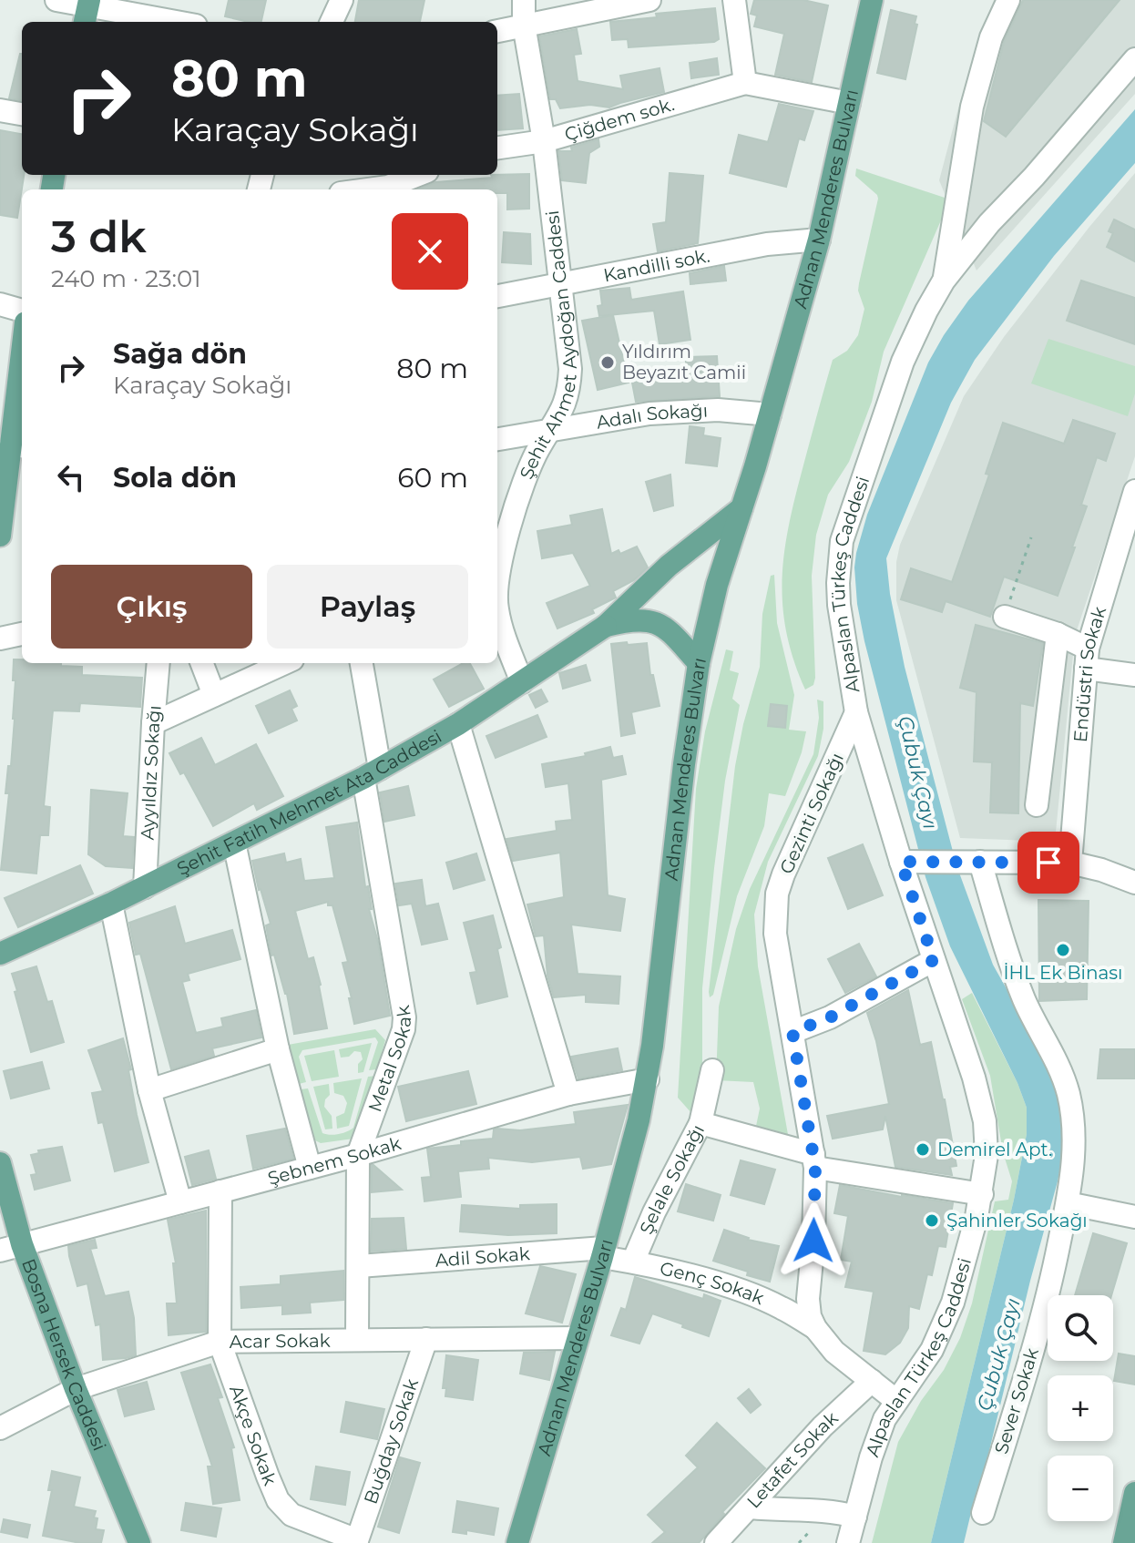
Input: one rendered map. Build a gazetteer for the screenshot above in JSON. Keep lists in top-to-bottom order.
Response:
{
  "streets": {
    "main road": ["Adnan Menderes Bulvarı", "Şehit Fatih Mehmet Ata Caddesi", "Bosna Hersek Caddesi"],
    "street": [
      "Çiğdem sok.",
      "Kandilli sok.",
      "Şehit Ahmet Aydoğan Caddesi",
      "Adalı Sokağı",
      "Alpaslan Türkeş Caddesi",
      "Endüstri Sokak",
      "Ayyıldız Sokağı",
      "Gezinti Sokağı",
      "Metal Sokak",
      "Şebnem Sokak",
      "Şelale Sokağı",
      "Adil Sokak",
      "Genç Sokak",
      "Acar Sokak",
      "Sever Sokak",
      "Akçe Sokak",
      "Buğday Sokak",
      "Letafet Sokak"
    ]
  },
  "crossings": [
    ["Çiğdem sok.", "Şehit Ahmet Aydoğan Caddesi"],
    ["Adnan Menderes Bulvarı", "Kandilli sok."],
    ["Adnan Menderes Bulvarı", "Adalı Sokağı"],
    ["Adnan Menderes Bulvarı", "Şehit Fatih Mehmet Ata Caddesi"],
    ["Adnan Menderes Bulvarı", "Şebnem Sokak"],
    ["Adnan Menderes Bulvarı", "Adil Sokak"],
    ["Adnan Menderes Bulvarı", "Genç Sokak"],
    ["Adnan Menderes Bulvarı", "Acar Sokak"],
    ["Kandilli sok.", "Şehit Ahmet Aydoğan Caddesi"],
    ["Şehit Ahmet Aydoğan Caddesi", "Adalı Sokağı"],
    ["Şehit Ahmet Aydoğan Caddesi", "Şehit Fatih Mehmet Ata Caddesi"],
    ["Alpaslan Türkeş Caddesi", "Gezinti Sokağı"],
    ["Alpaslan Türkeş Caddesi", "Şelale Sokağı"],
    ["Ayyıldız Sokağı", "Şehit Fatih Mehmet Ata Caddesi"],
    ["Şehit Fatih Mehmet Ata Caddesi", "Metal Sokak"],
    ["Gezinti Sokağı", "Şelale Sokağı"],
    ["Gezinti Sokağı", "Genç Sokak"],
    ["Metal Sokak", "Şebnem Sokak"],
    ["Metal Sokak", "Adil Sokak"],
    ["Metal Sokak", "Acar Sokak"],
    ["Şebnem Sokak", "Bosna Hersek Caddesi"],
    ["Şebnem Sokak", "Akçe Sokak"],
    ["Şelale Sokağı", "Genç Sokak"],
    ["Adil Sokak", "Genç Sokak"],
    ["Acar Sokak", "Bosna Hersek Caddesi"],
    ["Acar Sokak", "Akçe Sokak"],
    ["Acar Sokak", "Buğday Sokak"],
    ["Akçe Sokak", "Buğday Sokak"]
  ],
  "water": ["Çubuk Çayı"],
  "places": [
    "Yıldırım Beyazıt Camii",
    "İHL Ek Binası",
    "Demirel Apt.",
    "Şahinler Sokağı"
  ],
  "page": {
    "turn": ["80 m", "Karaçay Sokağı"],
    "heading": ["3 dk", "240 m · 23:01"],
    "list": [
      {
        "name": "Sağa dön",
        "note": "Karaçay Sokağı",
        "value": "80 m"
      },
      {
        "name": "Sola dön",
        "value": "60 m"
      }
    ],
    "buttons": ["Çıkış", "Paylaş"],
    "map_buttons": ["+", "−"]
  }
}
